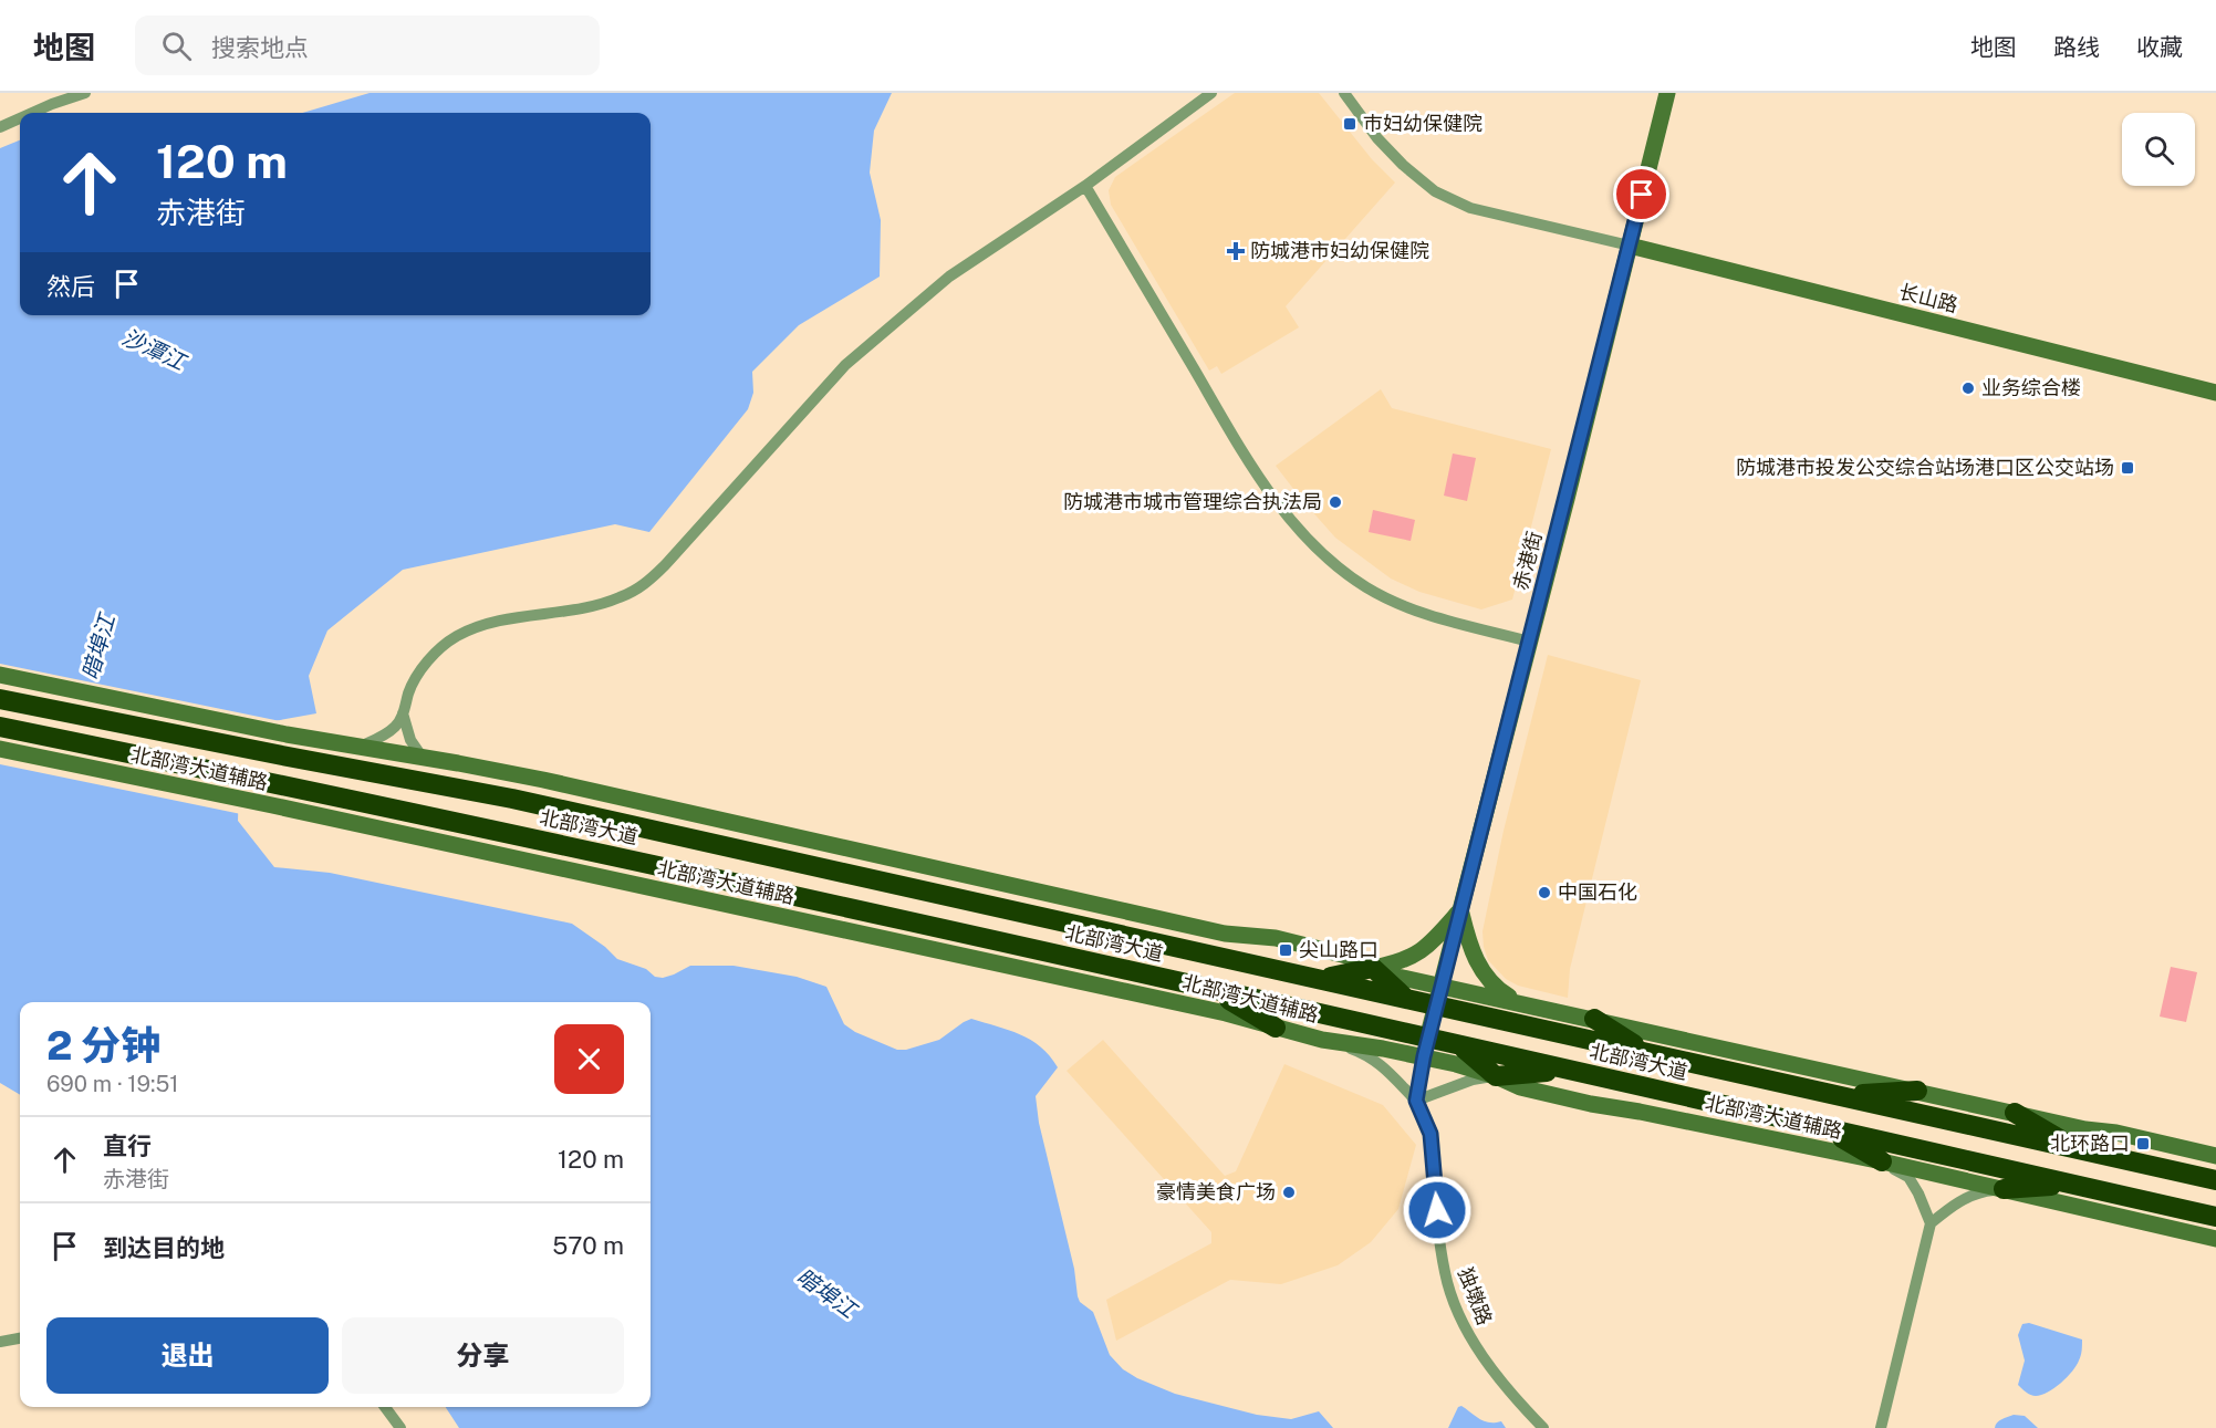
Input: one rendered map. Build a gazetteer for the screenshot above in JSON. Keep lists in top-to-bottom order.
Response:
{
  "streets": {
    "highway": ["北部湾大道"],
    "main road": ["长山路", "赤港街", "北部湾大道辅路"],
    "street": ["独墩路"]
  },
  "crossings": [
    ["长山路", "赤港街"],
    ["赤港街", "北部湾大道辅路"],
    ["赤港街", "北部湾大道"],
    ["北部湾大道辅路", "北部湾大道"]
  ],
  "water": ["沙潭江", "暗埠江"],
  "places": {
    "transit": [
      "巿妇幼保健院",
      "防城港市投发公交综合站场港口区公交站场",
      "尖山路口",
      "北环路口"
    ],
    "health": ["防城港市妇幼保健院"],
    "other": [
      "业务综合楼",
      "防城港市城市管理综合执法局",
      "中国石化",
      "豪情美食广场"
    ]
  },
  "page": {
    "header": "地图",
    "search": "搜索地点",
    "nav": ["地图", "路线", "收藏"],
    "turn": ["120 m", "赤港街"],
    "then": "然后",
    "heading": ["2 分钟", "690 m · 19:51"],
    "list": [
      {
        "name": "直行",
        "note": "赤港街",
        "value": "120 m"
      },
      {
        "name": "到达目的地",
        "value": "570 m"
      }
    ],
    "buttons": ["退出", "分享"]
  }
}
